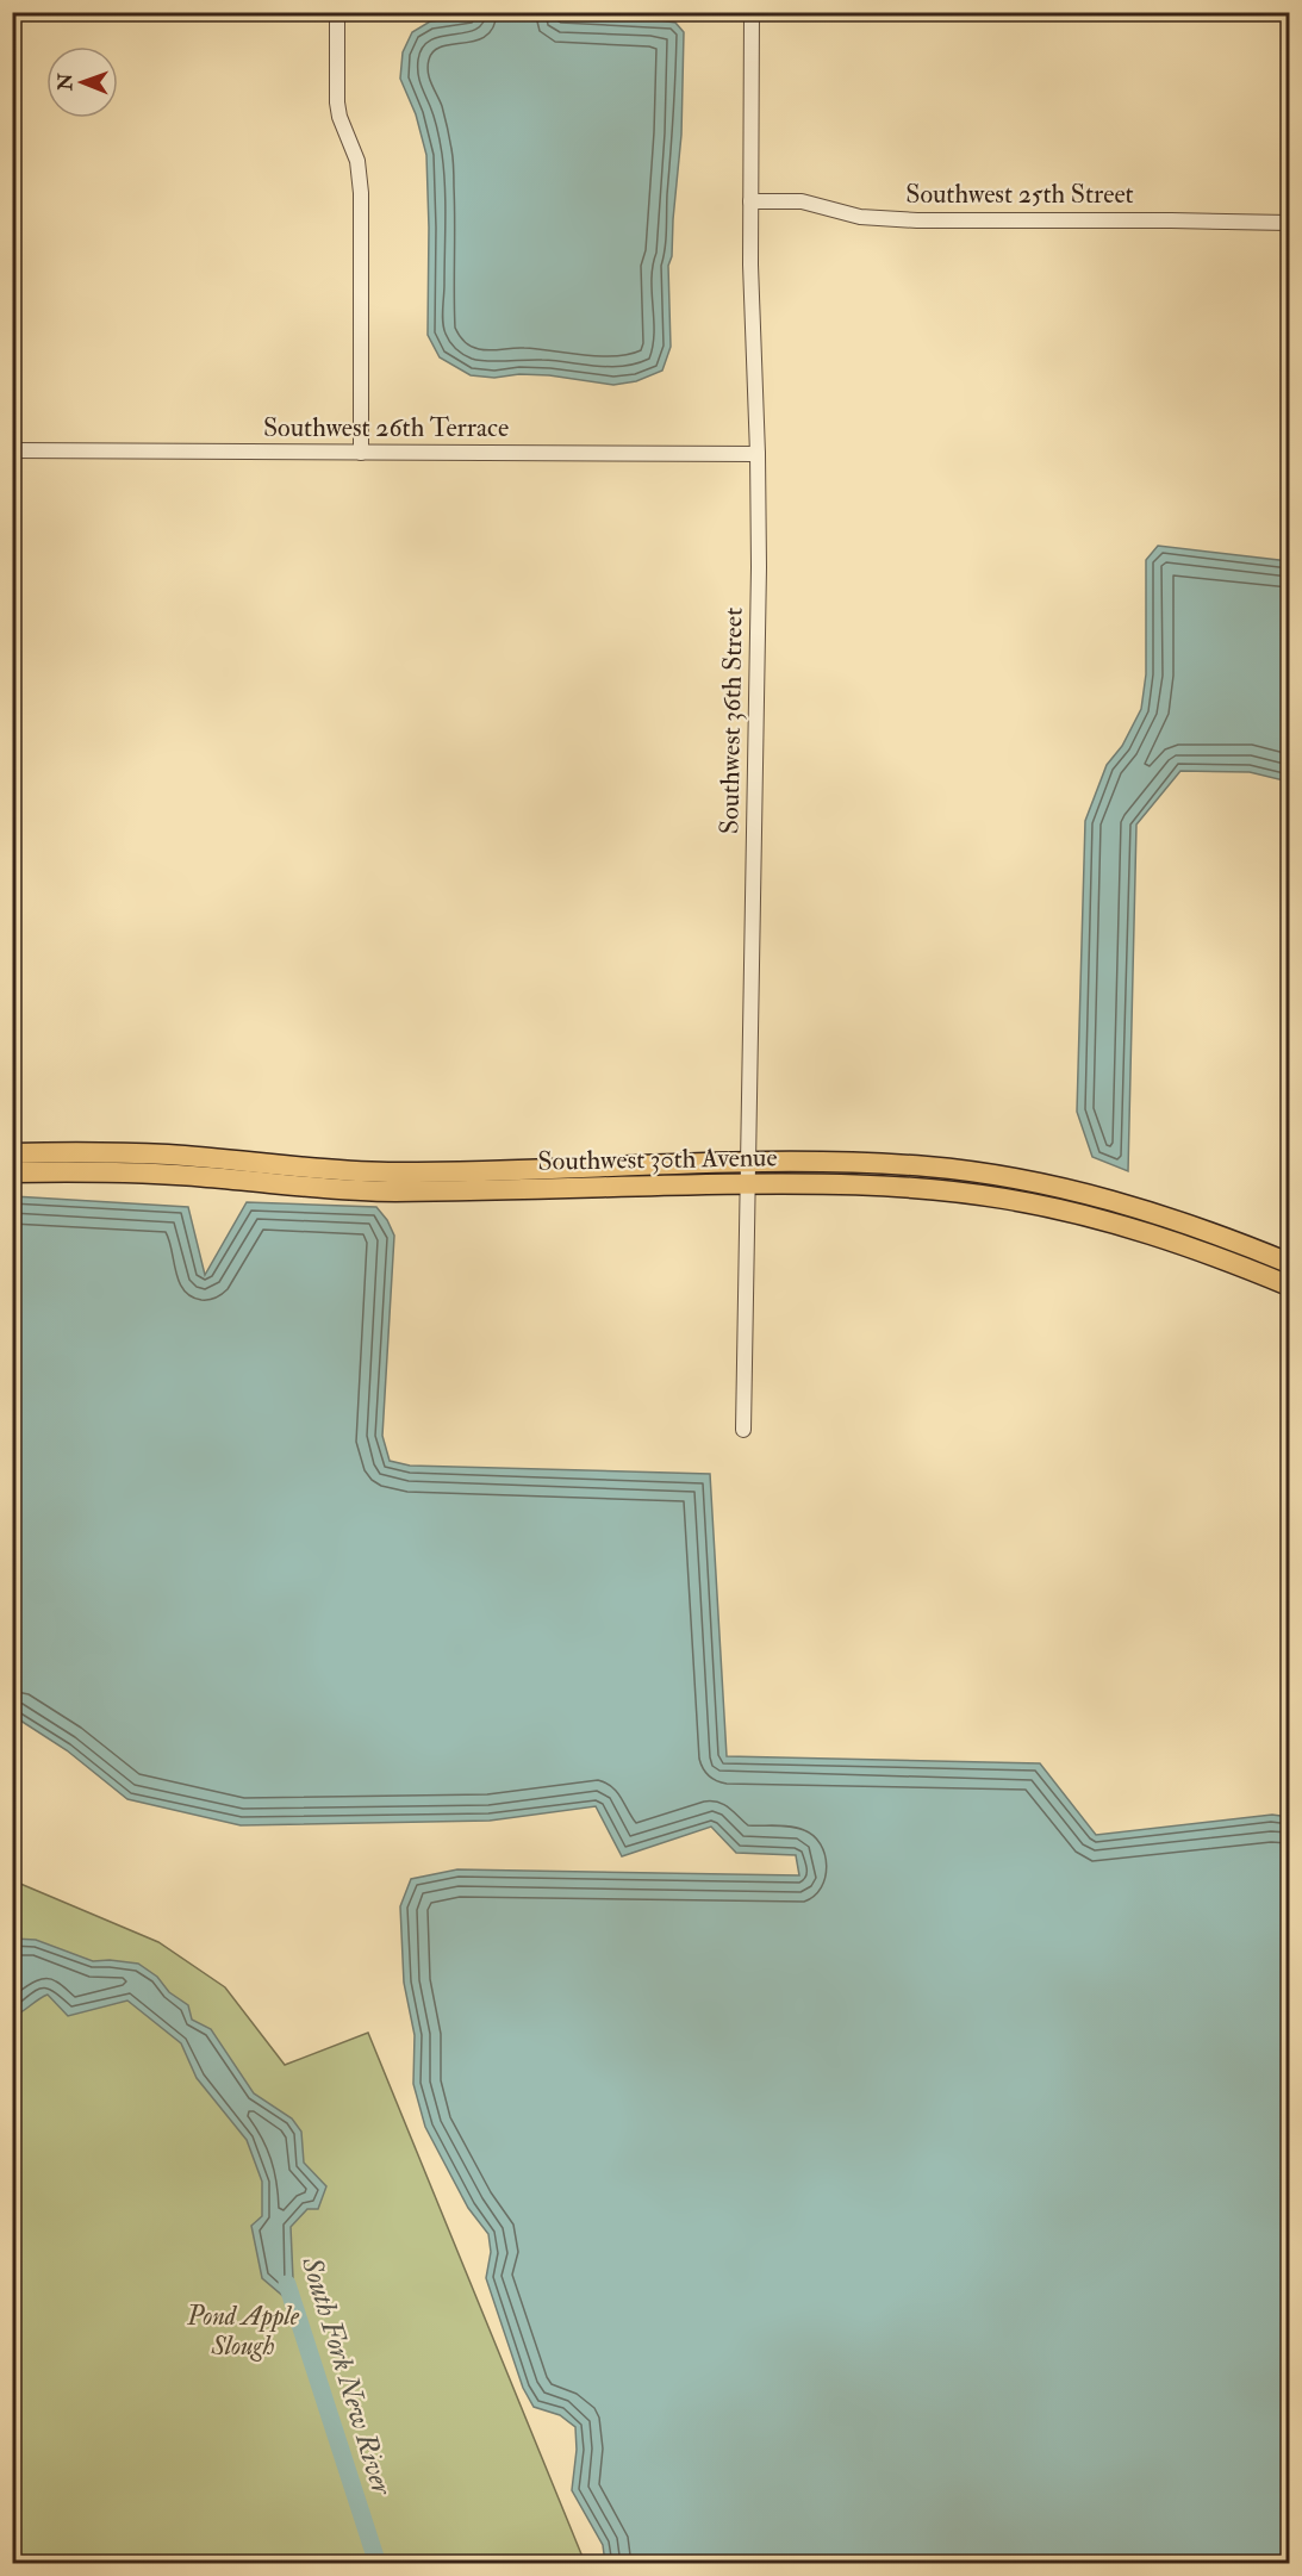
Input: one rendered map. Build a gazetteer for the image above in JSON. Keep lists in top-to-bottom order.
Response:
{
  "streets": {
    "main road": ["Southwest 30th Avenue"],
    "street": ["Southwest 25th Street", "Southwest 26th Terrace", "Southwest 36th Street"]
  },
  "crossings": [
    ["Southwest 25th Street", "Southwest 36th Street"],
    ["Southwest 26th Terrace", "Southwest 36th Street"],
    ["Southwest 36th Street", "Southwest 30th Avenue"]
  ],
  "water": ["South Fork New River"],
  "parks": ["Pond Apple Slough"],
  "north": "left"
}
